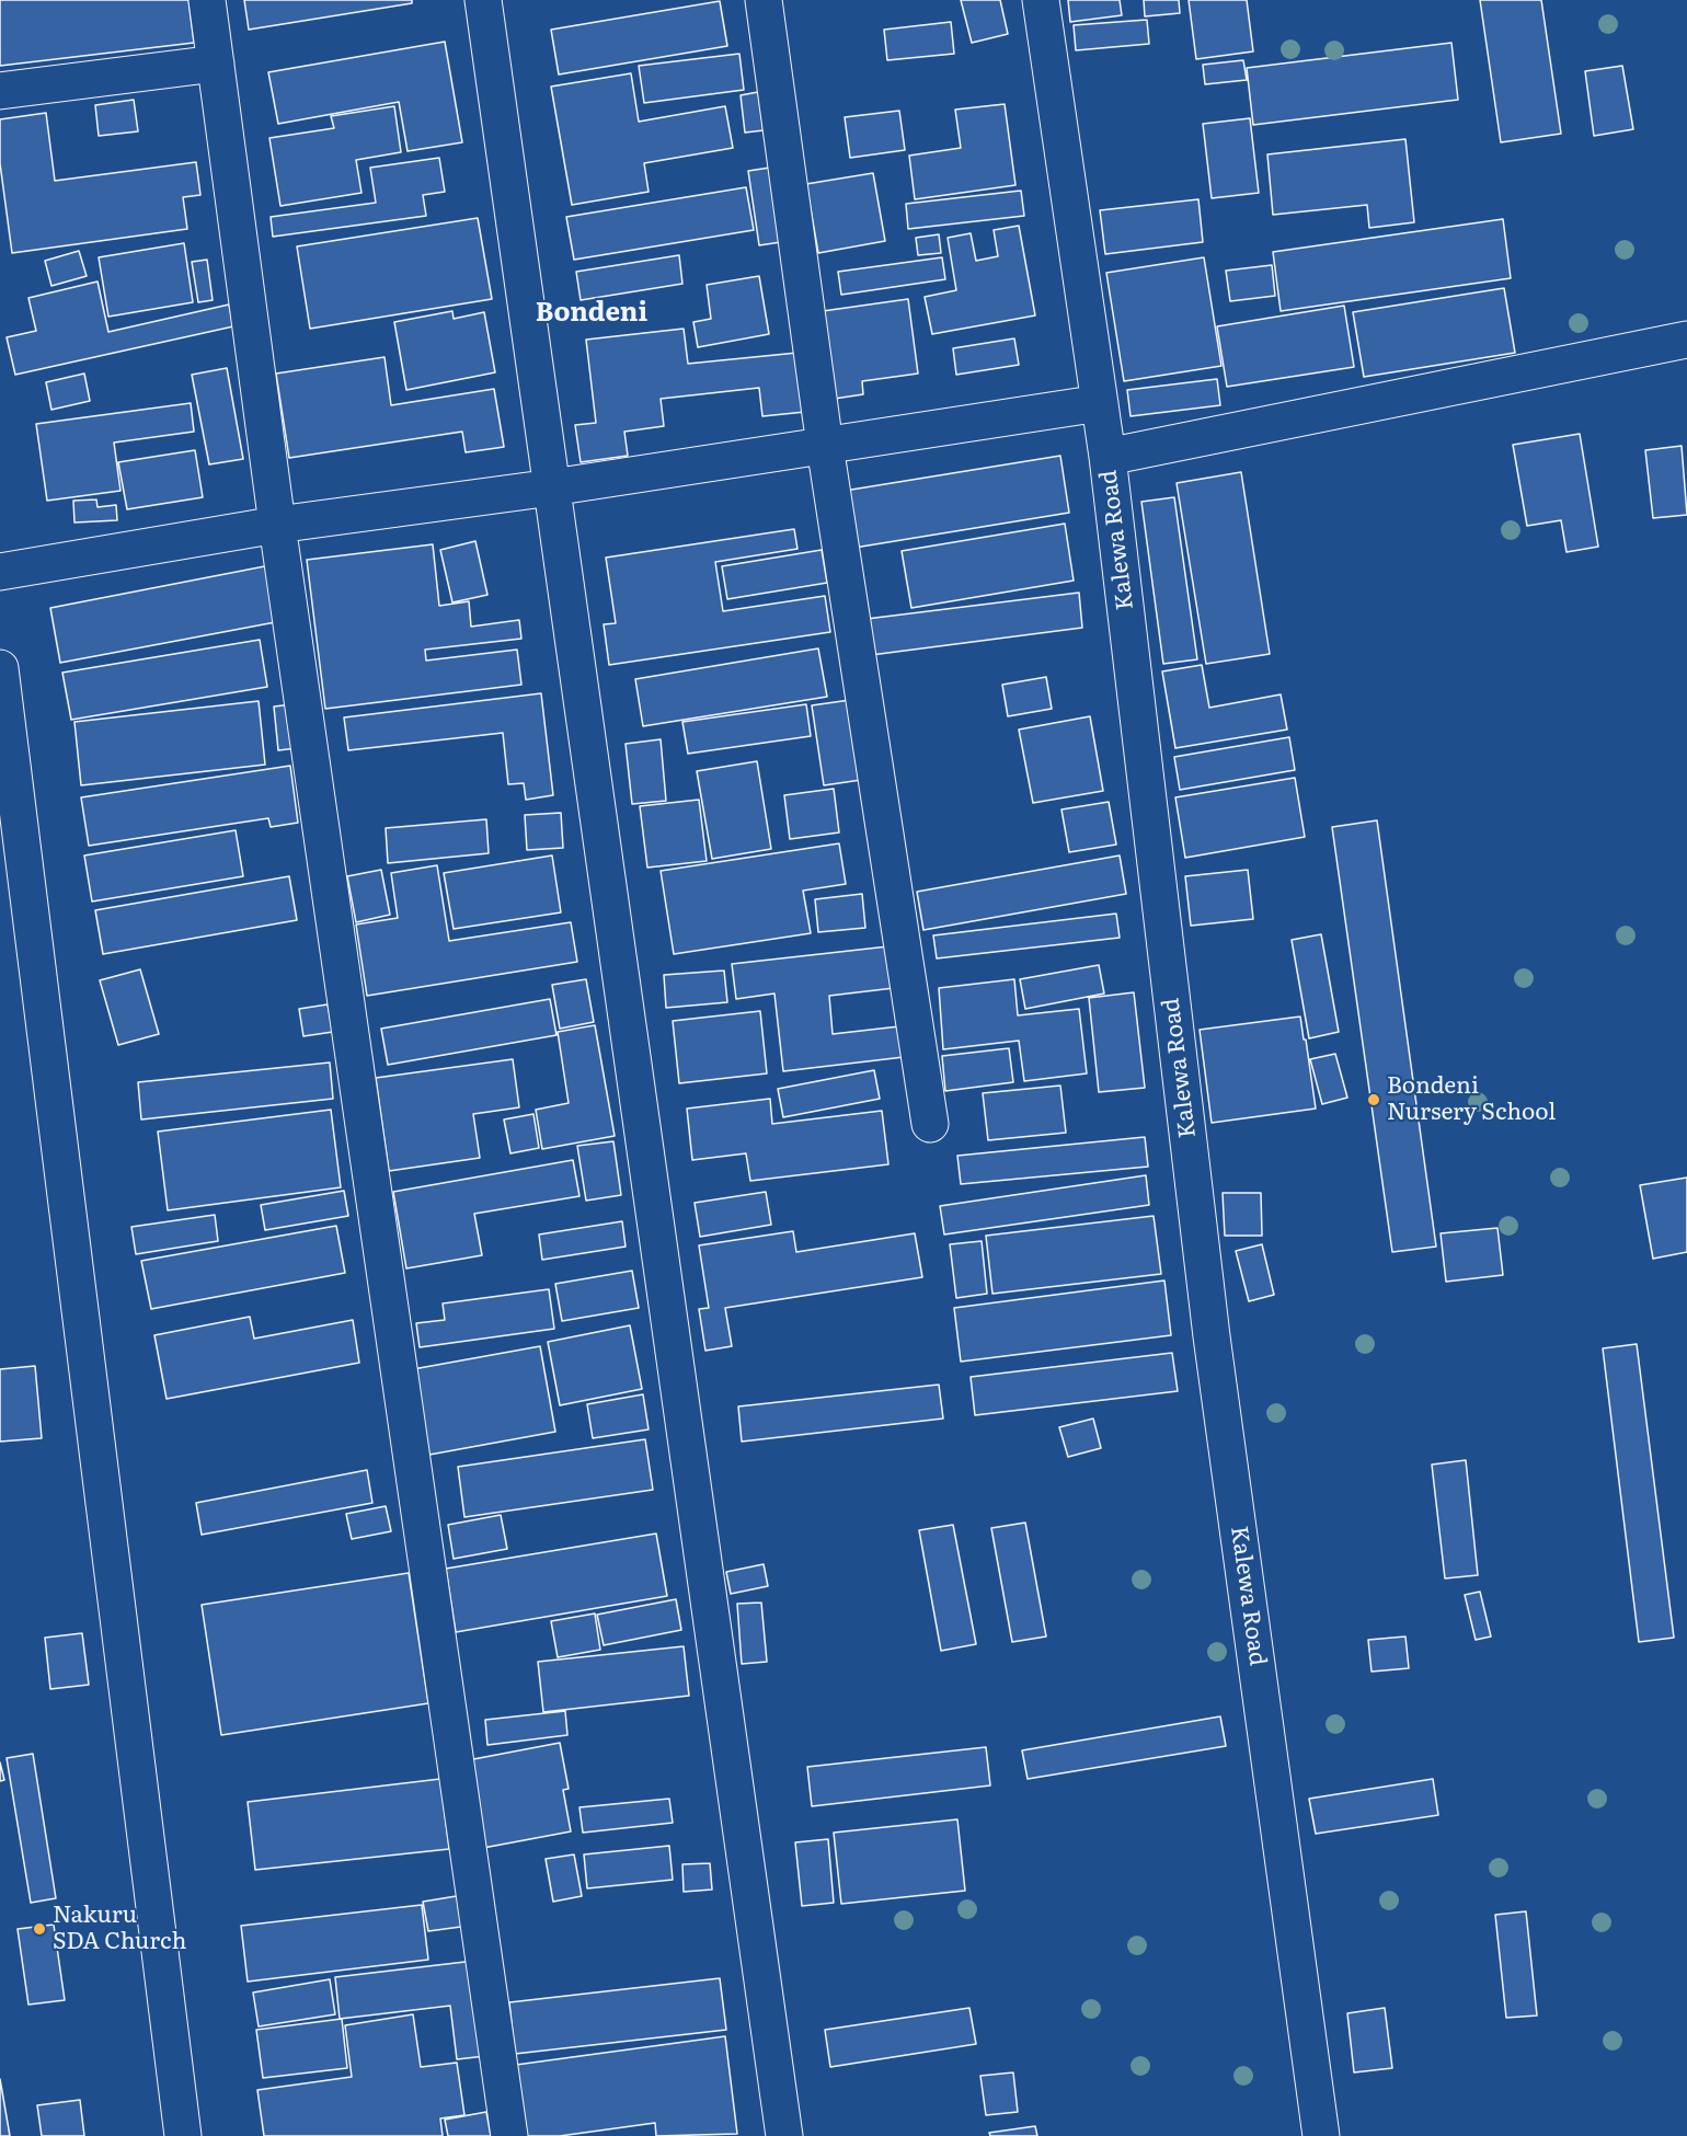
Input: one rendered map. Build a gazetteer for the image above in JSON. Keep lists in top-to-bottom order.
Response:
{
  "streets": {
    "street": ["Kalewa Road"]
  },
  "districts": ["Bondeni"],
  "places": ["Bondeni Nursery School", "Nakuru SDA Church"]
}
